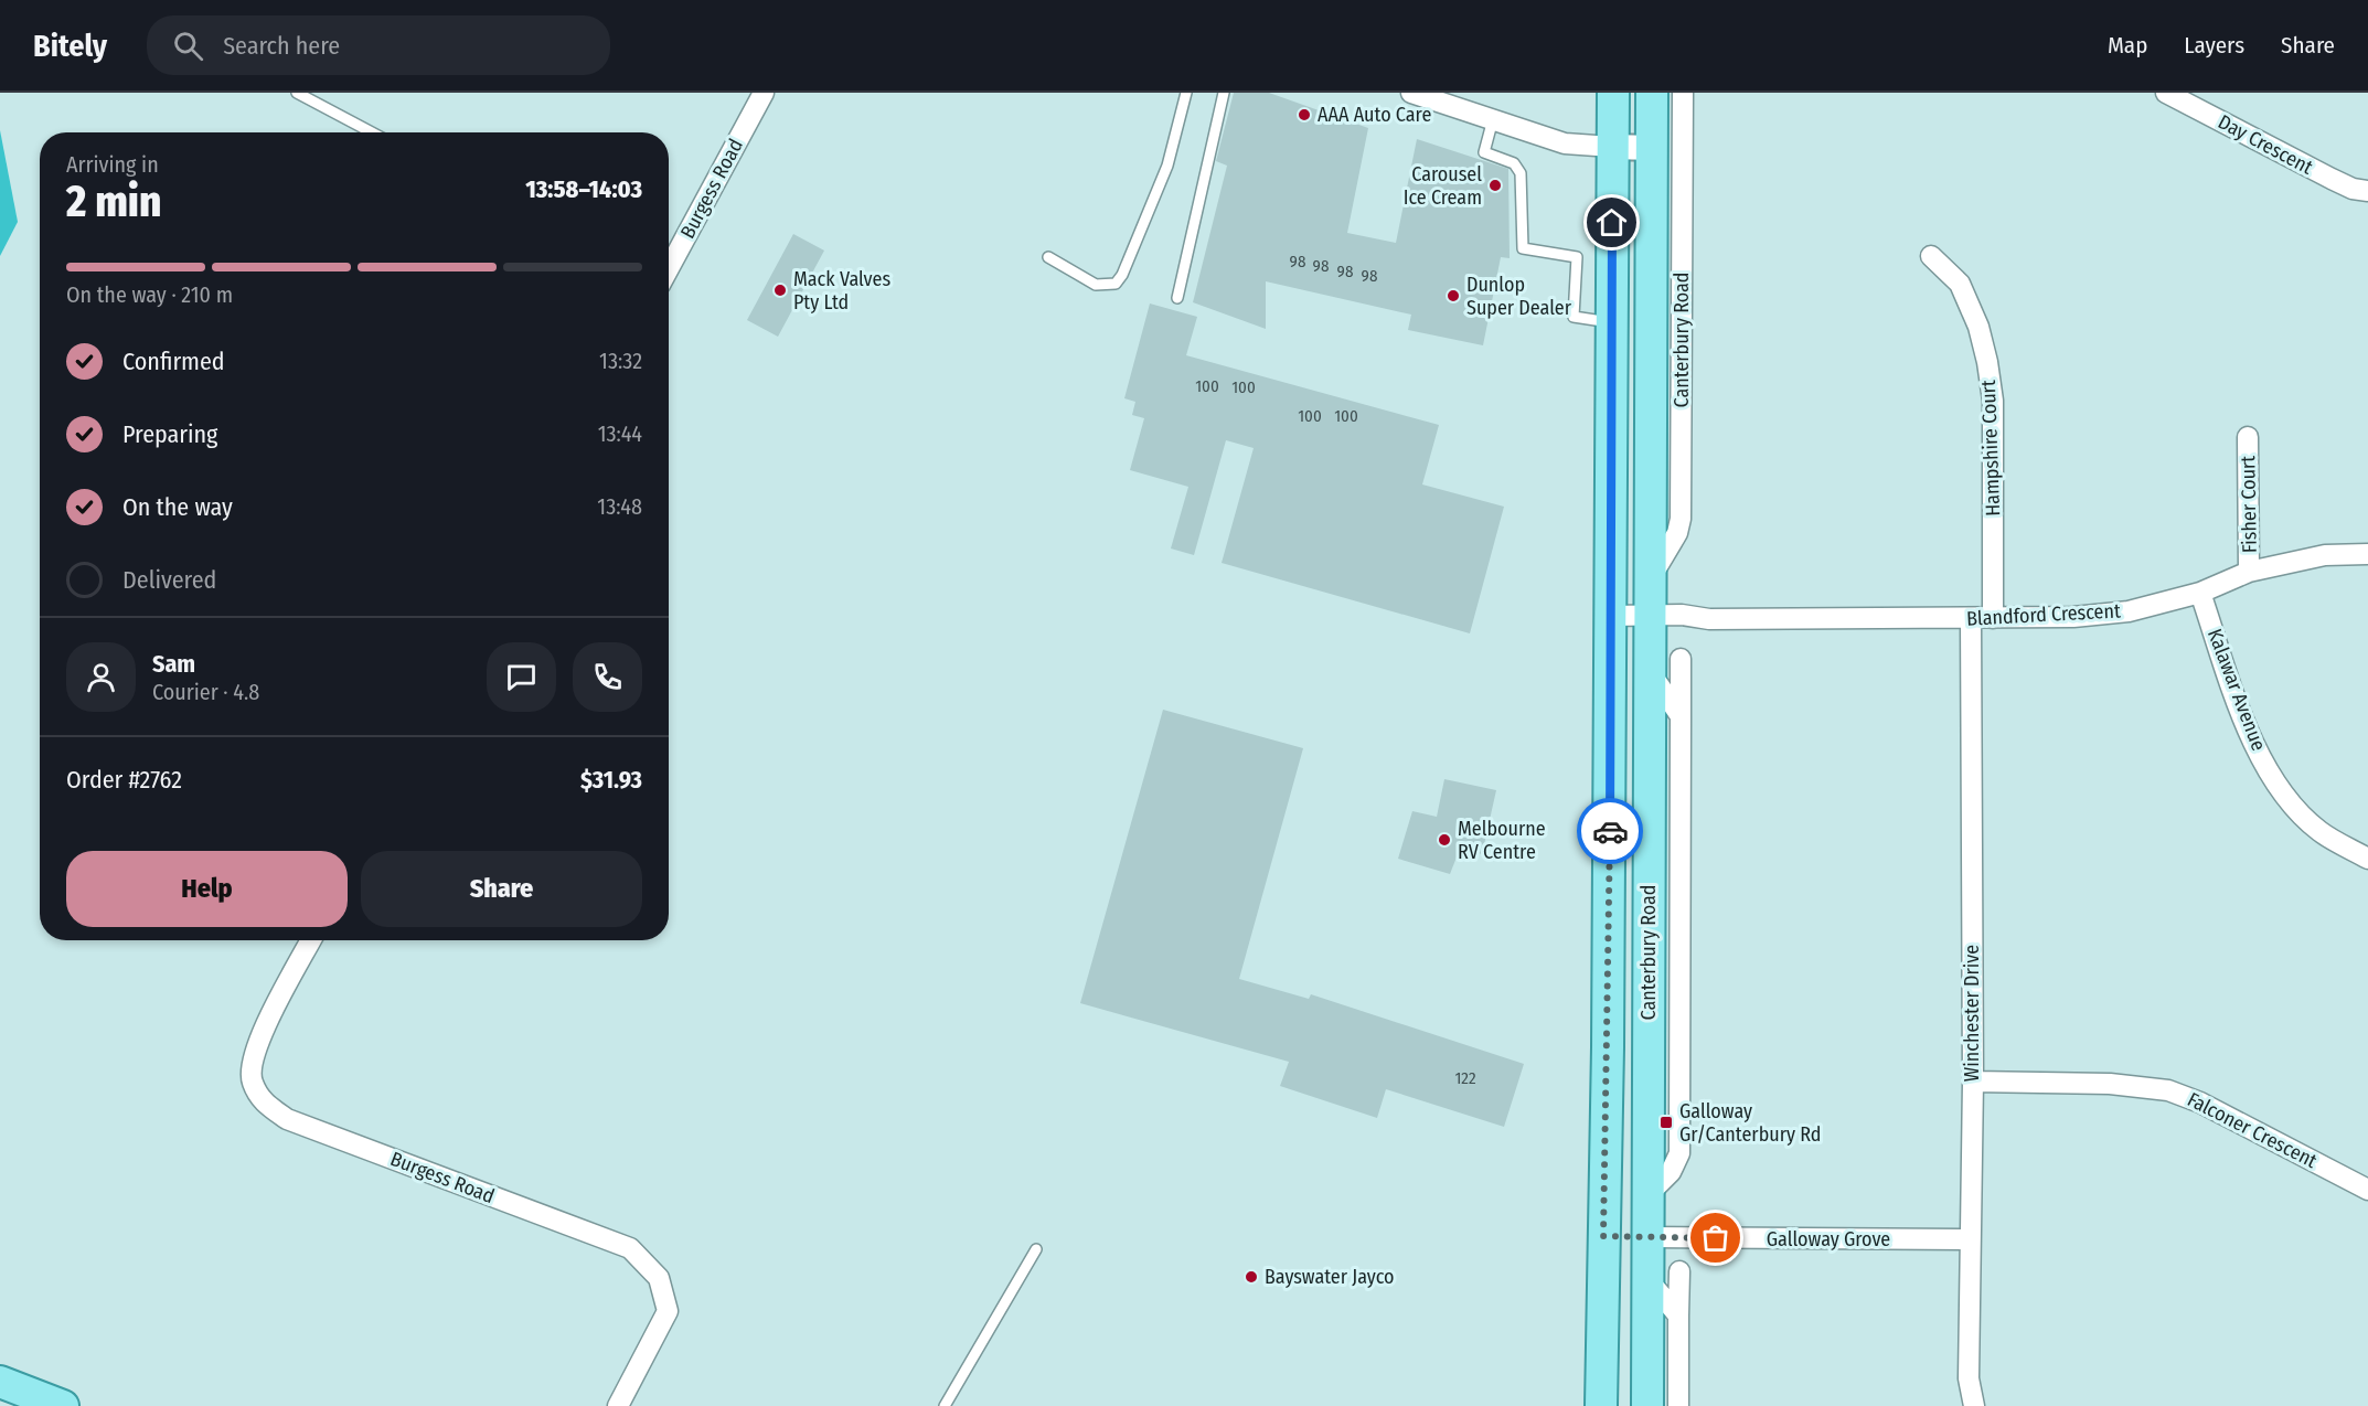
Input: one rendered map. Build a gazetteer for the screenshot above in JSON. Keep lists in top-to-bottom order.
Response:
{
  "streets": {
    "main road": ["Canterbury Road"],
    "street": [
      "Day Crescent",
      "Burgess Road",
      "Hampshire Court",
      "Fisher Court",
      "Blandford Crescent",
      "Kalawar Avenue",
      "Winchester Drive",
      "Falconer Crescent",
      "Galloway Grove"
    ]
  },
  "crossings": [
    ["Canterbury Road", "Blandford Crescent"],
    ["Canterbury Road", "Galloway Grove"],
    ["Hampshire Court", "Blandford Crescent"],
    ["Fisher Court", "Blandford Crescent"],
    ["Blandford Crescent", "Kalawar Avenue"],
    ["Blandford Crescent", "Winchester Drive"],
    ["Winchester Drive", "Falconer Crescent"],
    ["Winchester Drive", "Galloway Grove"]
  ],
  "places": {
    "other": [
      "AAA Auto Care",
      "Carousel Ice Cream",
      "Mack Valves Pty Ltd",
      "Dunlop Super Dealer",
      "Melbourne RV Centre",
      "Bayswater Jayco"
    ],
    "transit": ["Galloway Gr/Canterbury Rd"]
  },
  "house_numbers": [
    "98",
    "98",
    "98",
    "98",
    "100",
    "100",
    "100",
    "100",
    "122"
  ],
  "page": {
    "header": "Bitely",
    "search": "Search here",
    "nav": ["Map", "Layers", "Share"],
    "heading": ["2 min", "Arriving in", "13:58–14:03"],
    "panel": [
      "Sam",
      "Courier · 4.8",
      "Order #2762",
      "$31.93"
    ],
    "bar": "On the way · 210 m",
    "list": [
      ["Confirmed", "13:32"],
      ["Preparing", "13:44"],
      ["On the way", "13:48"],
      "Delivered"
    ],
    "buttons": ["Help", "Share"]
  }
}
